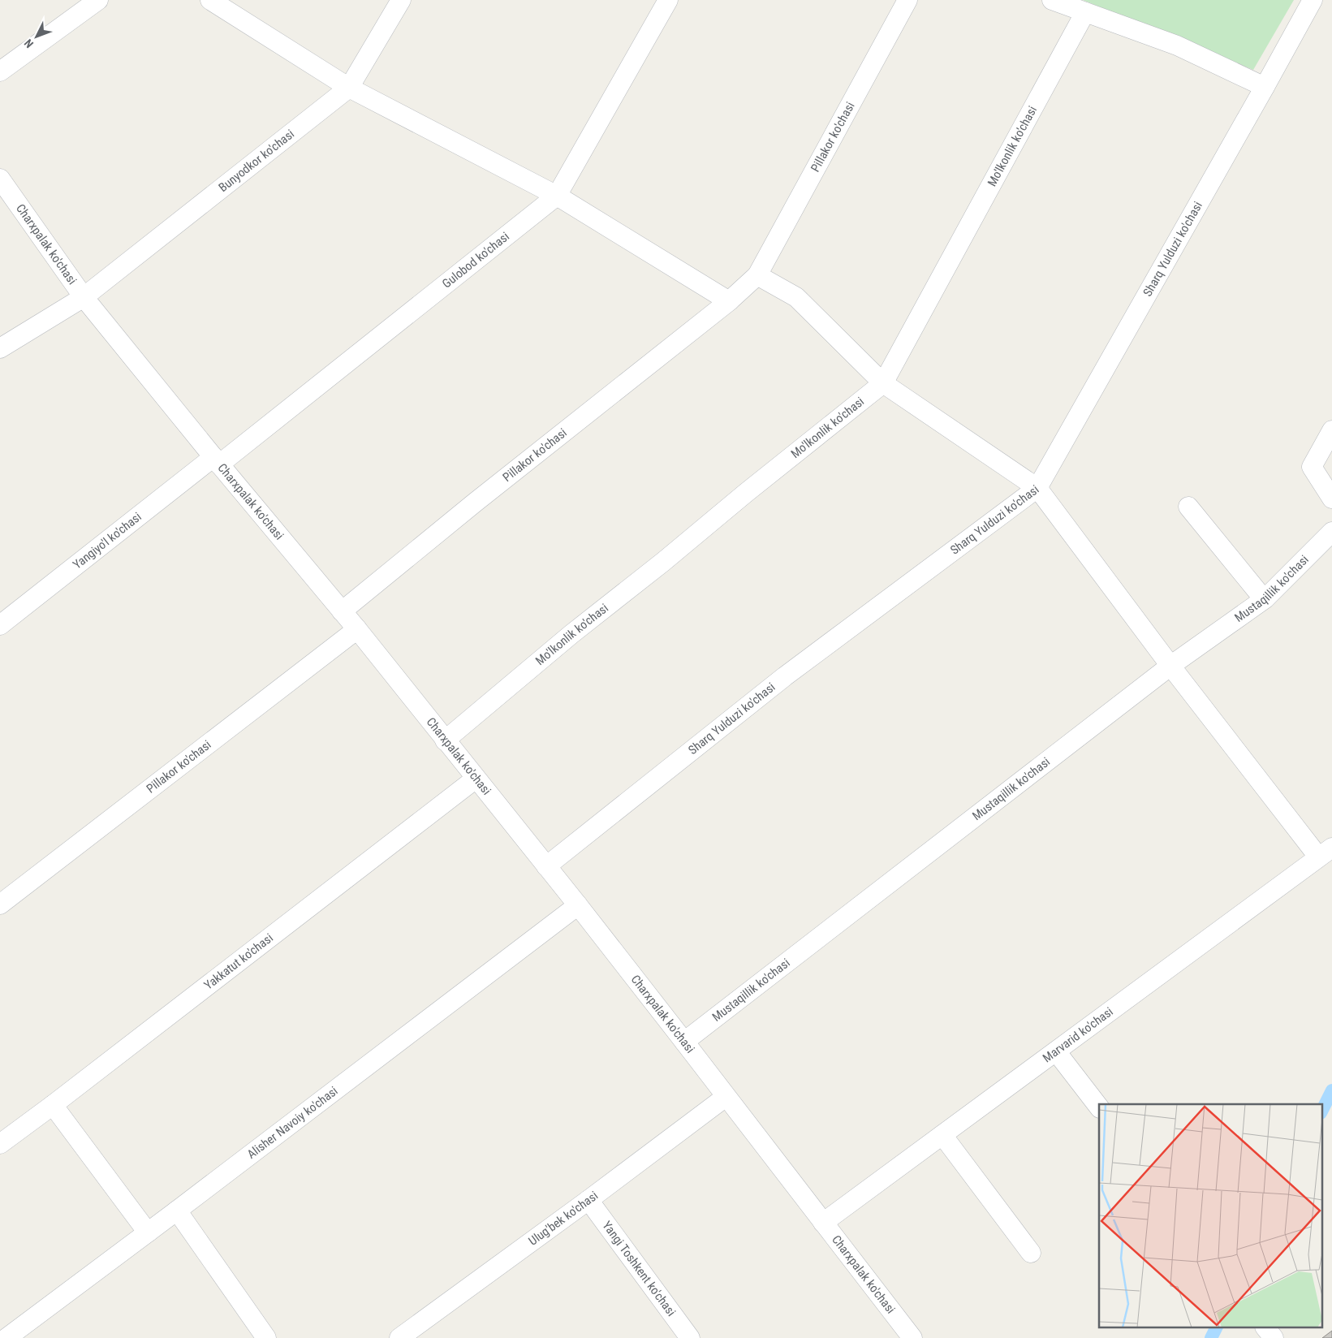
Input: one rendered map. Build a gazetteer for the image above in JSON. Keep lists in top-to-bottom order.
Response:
{
  "streets": {
    "street": [
      "Pillakor ko'chasi",
      "Mo'lkonlik ko'chasi",
      "Bunyodkor ko'chasi",
      "Charxpalak ko'chasi",
      "Sharq Yulduzi ko'chasi",
      "Gulobod ko'chasi",
      "Yangiyo'l ko'chasi",
      "Mustaqillik ko'chasi",
      "Yakkatut ko'chasi",
      "Marvarid ko'chasi",
      "Alisher Navoiy ko'chasi",
      "Ulug'bek ko'chasi",
      "Yangi Toshkent ko'chasi"
    ]
  },
  "crossings": [
    ["Pillakor ko'chasi", "Charxpalak ko'chasi"],
    ["Mo'lkonlik ko'chasi", "Charxpalak ko'chasi"],
    ["Bunyodkor ko'chasi", "Charxpalak ko'chasi"],
    ["Charxpalak ko'chasi", "Sharq Yulduzi ko'chasi"],
    ["Charxpalak ko'chasi", "Gulobod ko'chasi"],
    ["Charxpalak ko'chasi", "Yangiyo'l ko'chasi"],
    ["Charxpalak ko'chasi", "Mustaqillik ko'chasi"],
    ["Charxpalak ko'chasi", "Yakkatut ko'chasi"],
    ["Charxpalak ko'chasi", "Marvarid ko'chasi"],
    ["Charxpalak ko'chasi", "Alisher Navoiy ko'chasi"],
    ["Charxpalak ko'chasi", "Ulug'bek ko'chasi"],
    ["Gulobod ko'chasi", "Yangiyo'l ko'chasi"],
    ["Ulug'bek ko'chasi", "Yangi Toshkent ko'chasi"]
  ],
  "north": "bottom left"
}
